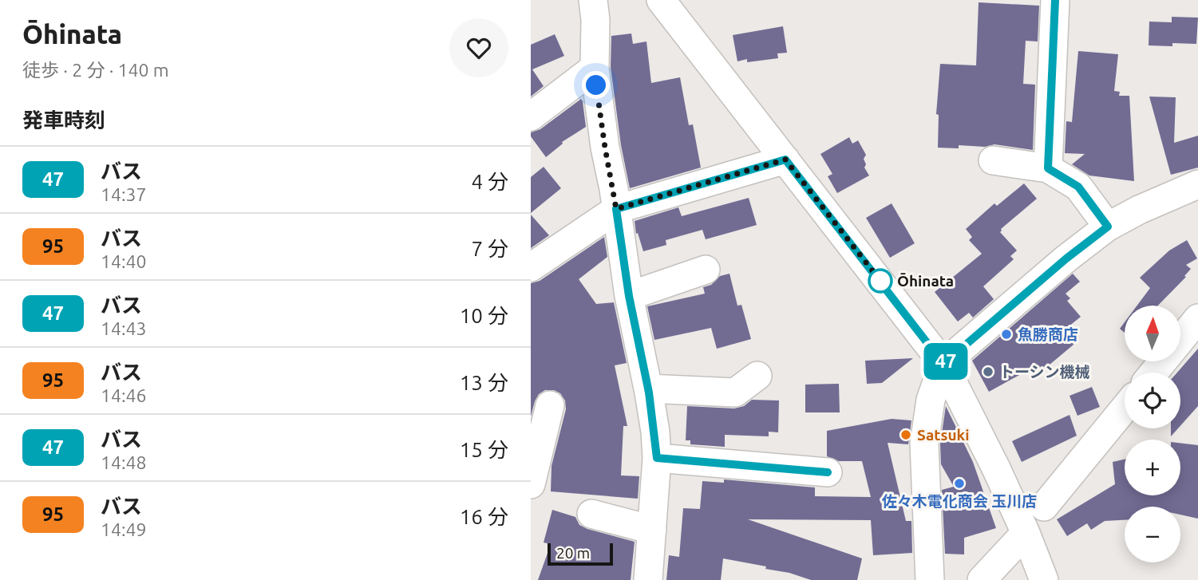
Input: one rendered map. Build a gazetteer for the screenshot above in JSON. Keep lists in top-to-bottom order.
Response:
{
  "places": [
    "Ōhinata",
    "魚勝商店",
    "トーシン機械",
    "Satsuki",
    "佐々木電化商会 玉川店"
  ],
  "lines": ["bus line 47"],
  "scale_bar": "20 m",
  "north": "top",
  "page": {
    "heading": [
      ["Ōhinata", "徒歩 · 2 分 · 140 m"],
      "発車時刻"
    ],
    "on_map": "47",
    "list": [
      {
        "mark": "47",
        "name": "バス",
        "note": "14:37",
        "value": "4 分"
      },
      {
        "mark": "95",
        "name": "バス",
        "note": "14:40",
        "value": "7 分"
      },
      {
        "mark": "47",
        "name": "バス",
        "note": "14:43",
        "value": "10 分"
      },
      {
        "mark": "95",
        "name": "バス",
        "note": "14:46",
        "value": "13 分"
      },
      {
        "mark": "47",
        "name": "バス",
        "note": "14:48",
        "value": "15 分"
      },
      {
        "mark": "95",
        "name": "バス",
        "note": "14:49",
        "value": "16 分"
      }
    ],
    "map_buttons": ["+", "−"],
    "scale": "20 m"
  }
}
